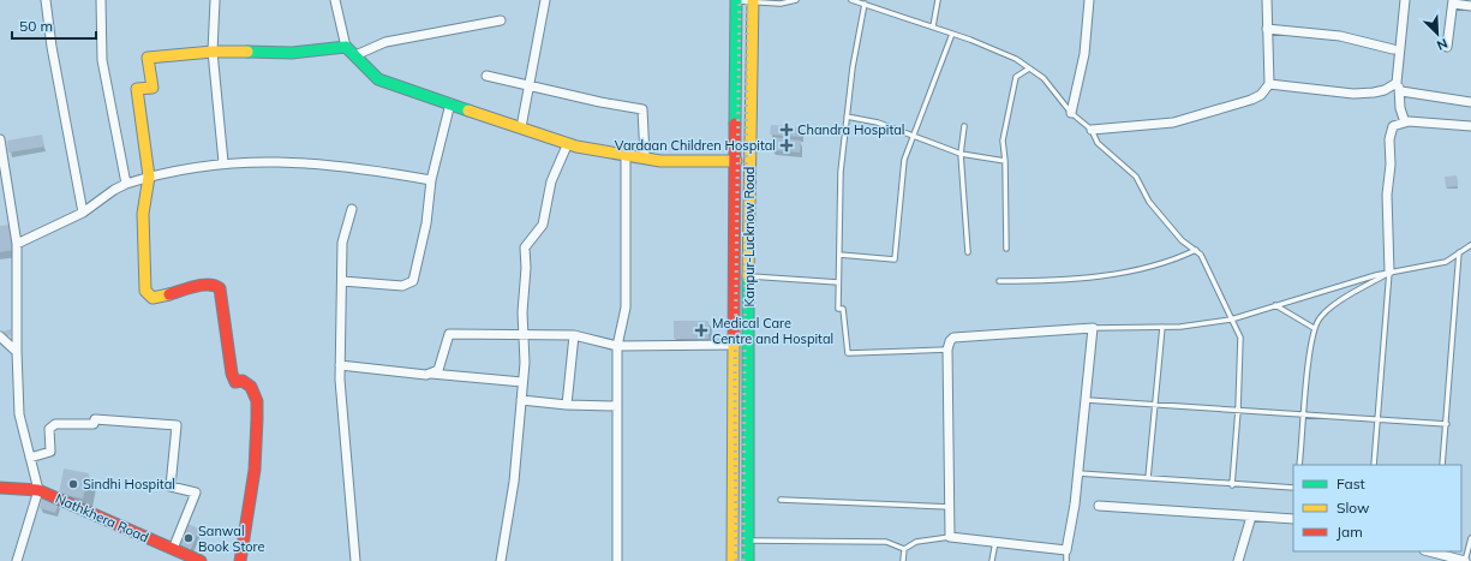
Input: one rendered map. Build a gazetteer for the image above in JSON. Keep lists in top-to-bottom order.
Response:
{
  "streets": {
    "street": ["Kanpur-Lucknow Road", "Nathkhera Road"]
  },
  "places": {
    "health": ["Chandra Hospital", "Vardaan Children Hospital", "Medical Care Centre and Hospital"],
    "other": ["Sindhi Hospital", "Sanwal Book Store"]
  },
  "legend": ["Fast", "Slow", "Jam"],
  "scale_bar": "50 m",
  "north": "bottom right"
}
